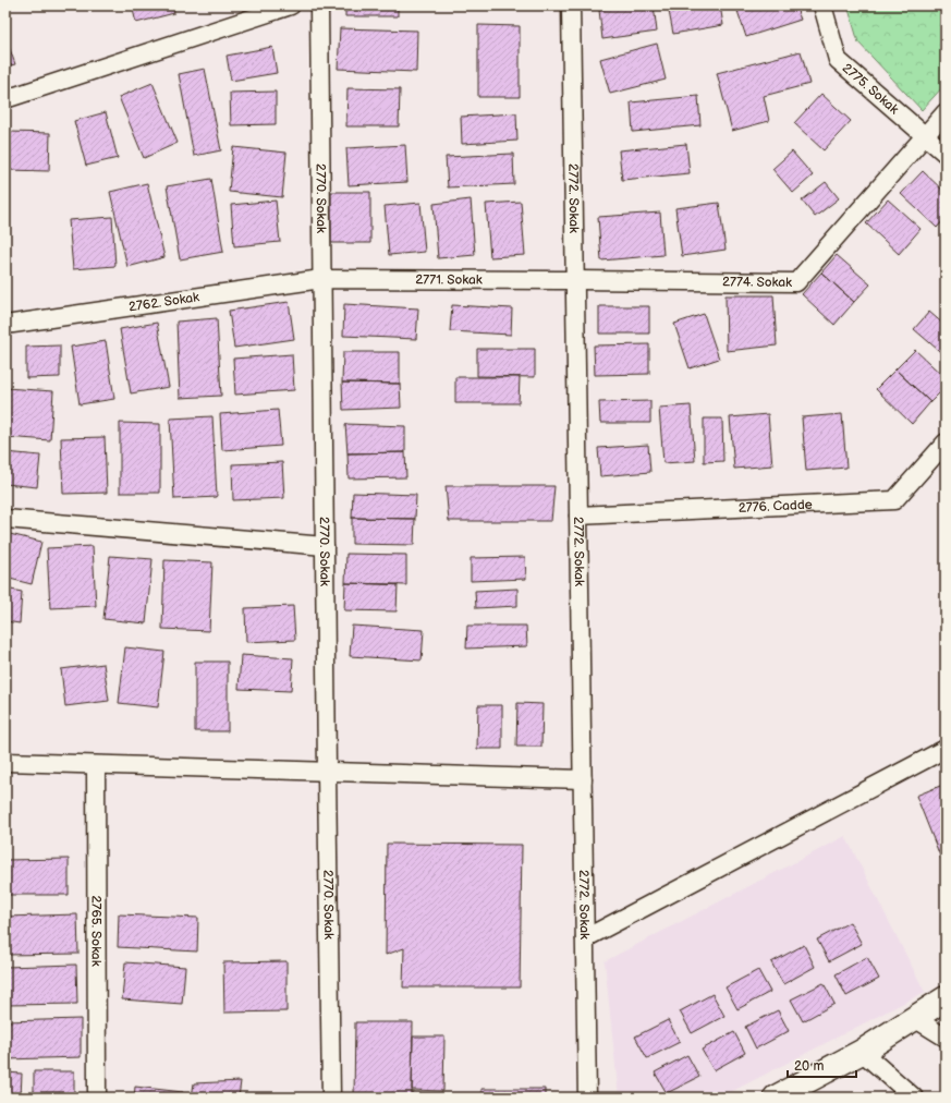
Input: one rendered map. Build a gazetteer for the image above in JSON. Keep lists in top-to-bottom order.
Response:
{
  "streets": {
    "street": [
      "2775. Sokak",
      "2770. Sokak",
      "2772. Sokak",
      "2771. Sokak",
      "2774. Sokak",
      "2762. Sokak",
      "2776. Cadde",
      "2765. Sokak"
    ]
  },
  "crossings": [
    ["2775. Sokak", "2774. Sokak"],
    ["2770. Sokak", "2771. Sokak"],
    ["2770. Sokak", "2762. Sokak"],
    ["2772. Sokak", "2771. Sokak"],
    ["2772. Sokak", "2774. Sokak"],
    ["2772. Sokak", "2776. Cadde"],
    ["2771. Sokak", "2774. Sokak"],
    ["2771. Sokak", "2762. Sokak"]
  ],
  "scale_bar": "20 m"
}
